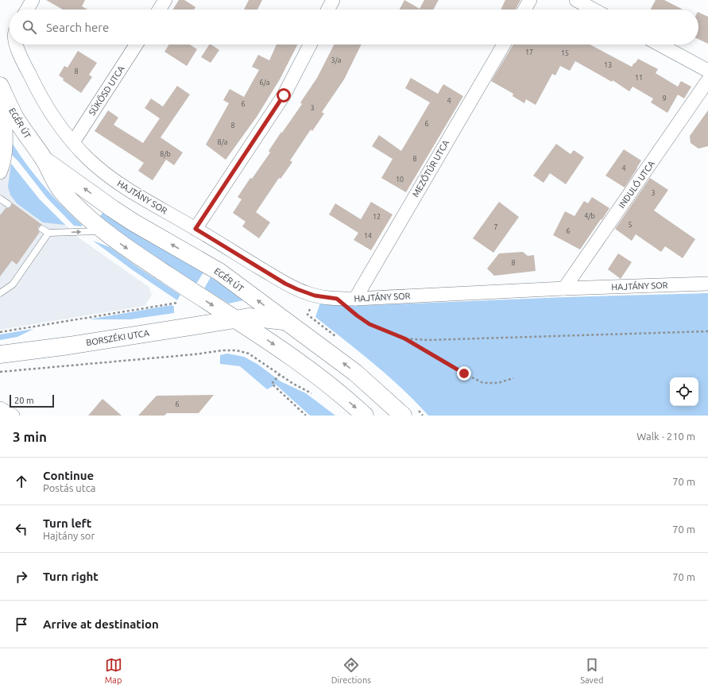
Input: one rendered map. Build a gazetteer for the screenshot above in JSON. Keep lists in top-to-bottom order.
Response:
{
  "streets": {
    "main road": ["EGÉR ÚT", "BORSZÉKI UTCA"],
    "street": [
      "SÜKÖSD UTCA",
      "MEZŐTÚR UTCA",
      "INDULÓ UTCA",
      "HAJTÁNY SOR"
    ]
  },
  "crossings": [
    ["SÜKÖSD UTCA", "HAJTÁNY SOR"],
    ["EGÉR ÚT", "BORSZÉKI UTCA"],
    ["MEZŐTÚR UTCA", "HAJTÁNY SOR"],
    ["INDULÓ UTCA", "HAJTÁNY SOR"]
  ],
  "house_numbers": [
    "17",
    "15",
    "3/a",
    "13",
    "8",
    "11",
    "6/a",
    "9",
    "4",
    "6",
    "3",
    "6",
    "8",
    "8/a",
    "8/b",
    "8",
    "4",
    "10",
    "3",
    "4/b",
    "12",
    "5",
    "7",
    "6",
    "14",
    "8",
    "6"
  ],
  "scale_bar": "20 m",
  "page": {
    "search": "Search here",
    "scale": "20 m",
    "heading": ["3 min", "Walk · 210 m"],
    "list": [
      ["Continue", "Postás utca", "70 m"],
      ["Turn left", "Hajtány sor", "70 m"],
      ["Turn right", "70 m"],
      "Arrive at destination"
    ],
    "nav": ["Map", "Directions", "Saved"]
  }
}
